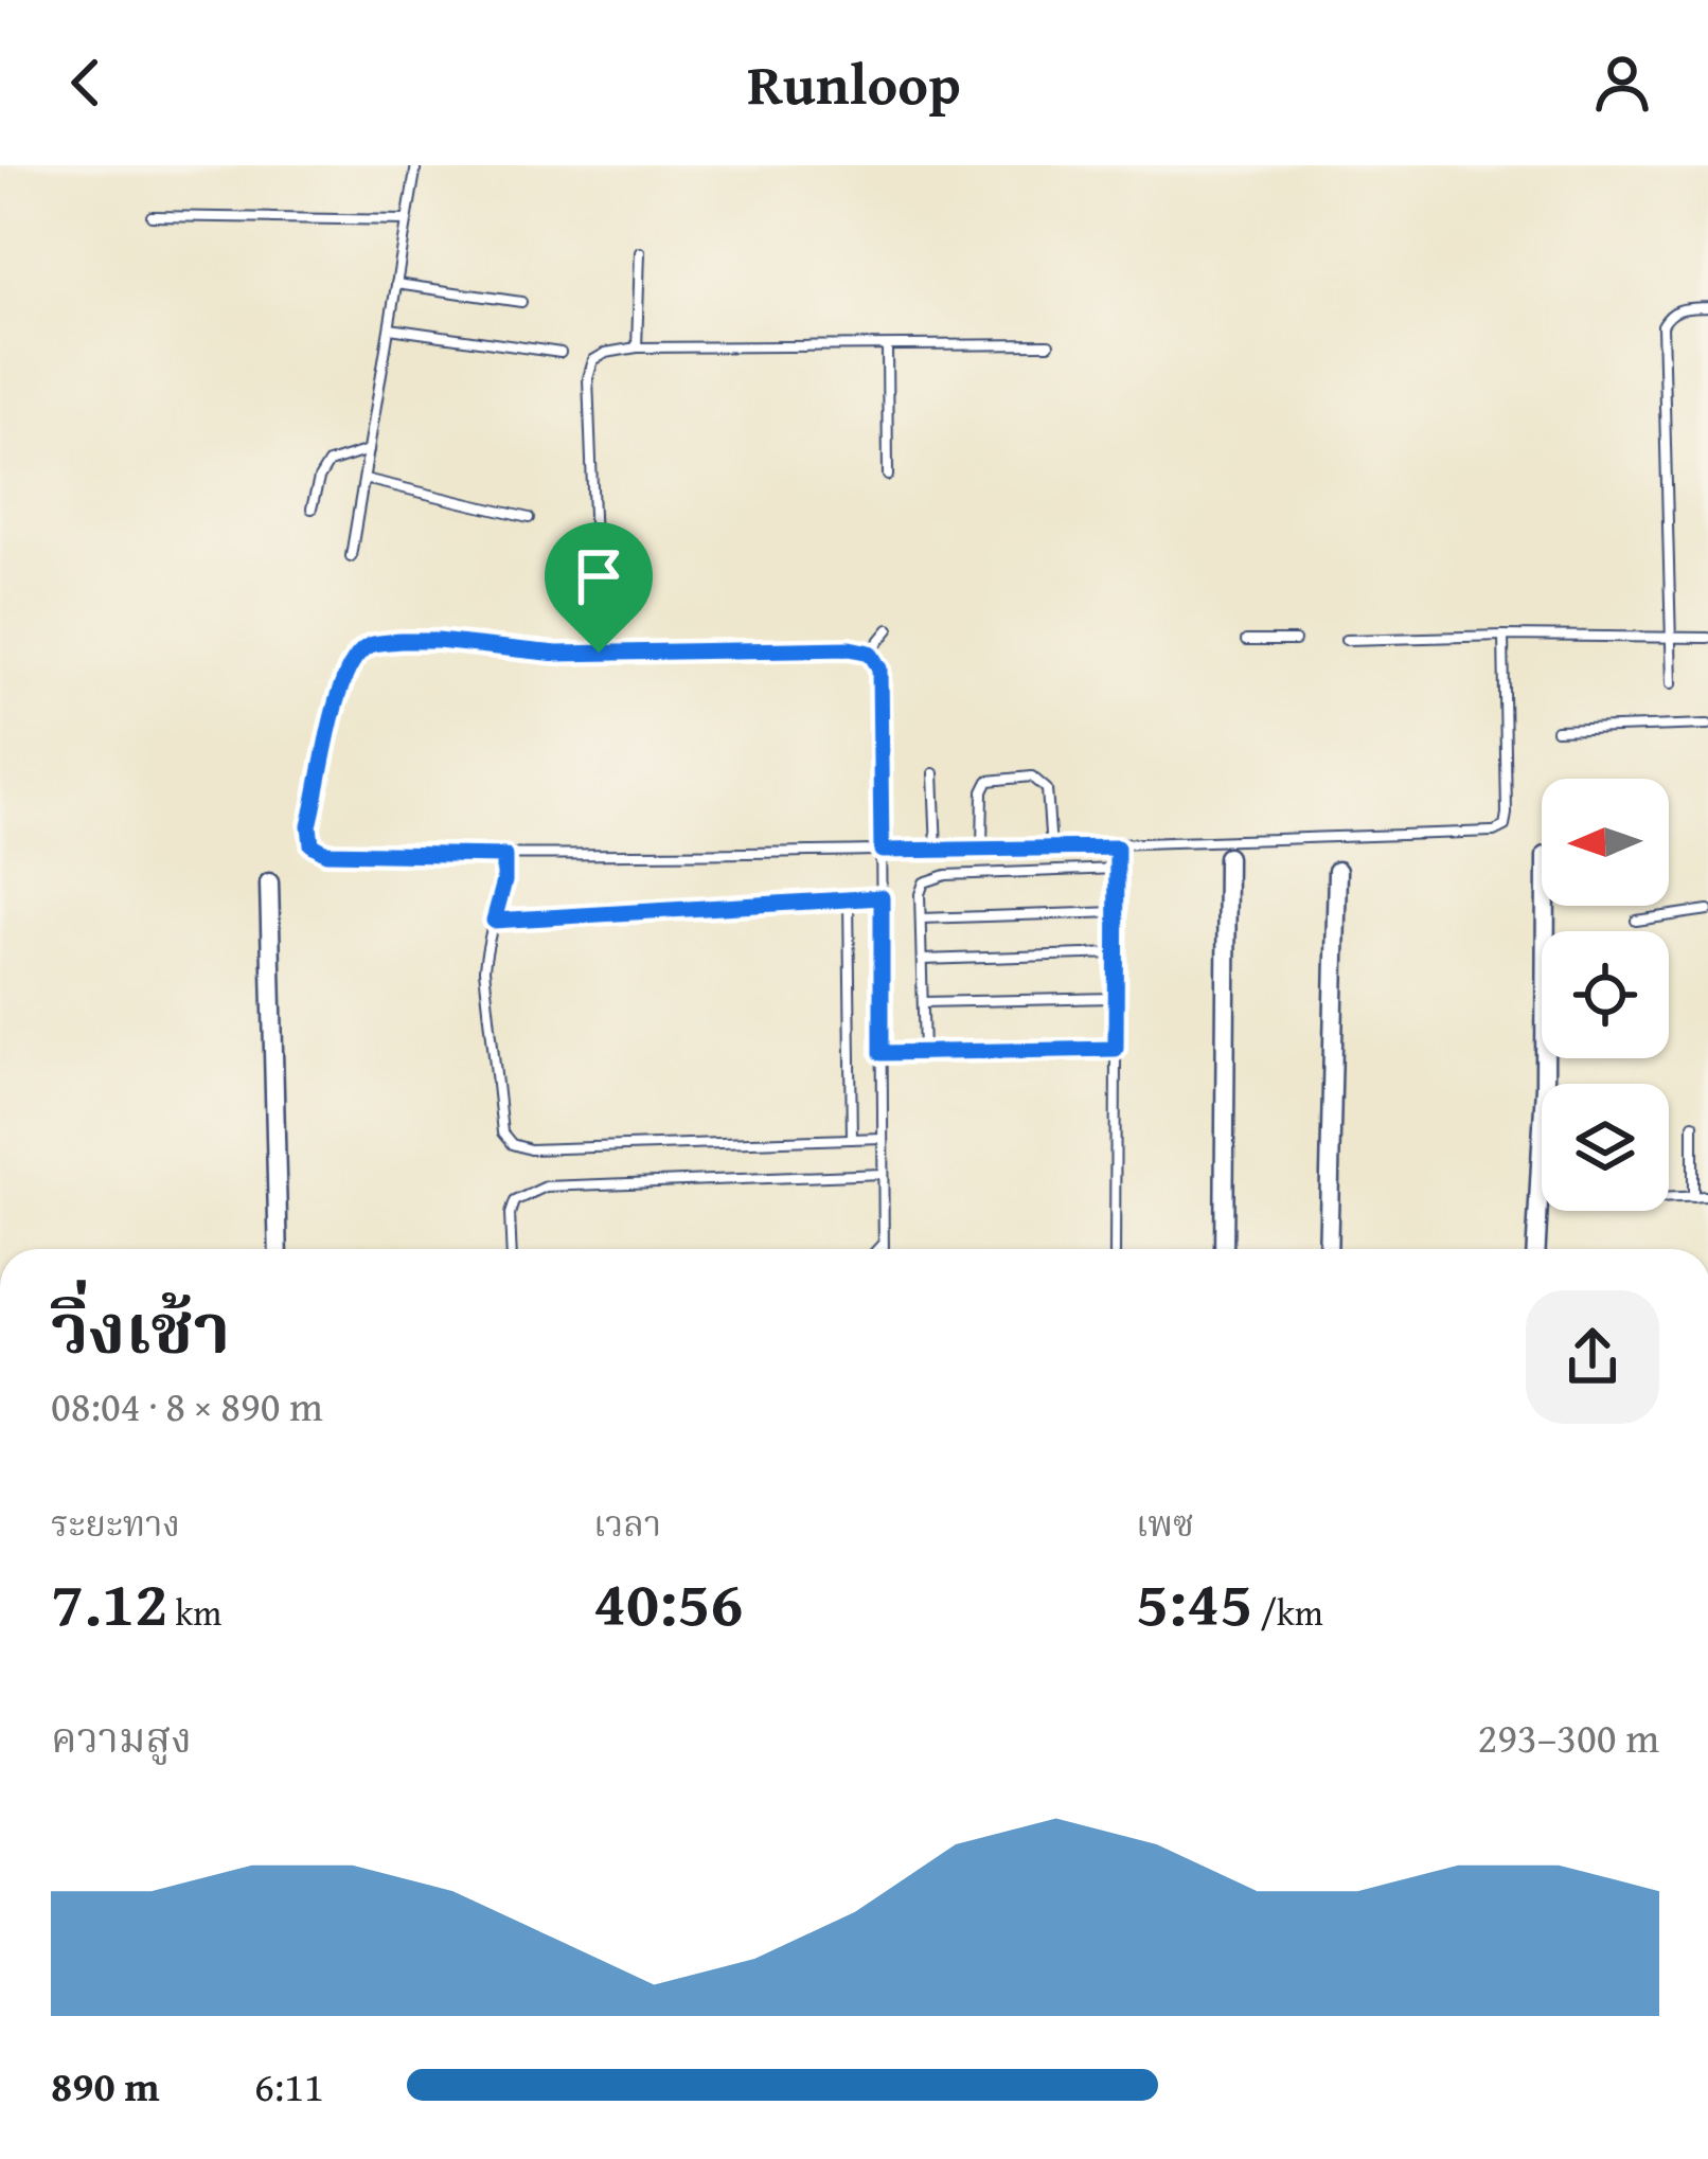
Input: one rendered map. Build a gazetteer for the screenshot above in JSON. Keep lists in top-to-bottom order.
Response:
{
  "north": "left",
  "page": {
    "header": "Runloop",
    "heading": ["วิ่งเช้า", "08:04 · 8 × 890 m"],
    "stats": [
      ["ระยะทาง", "7.12 km"],
      ["เวลา", "40:56"],
      ["เพซ", "5:45 /km"]
    ],
    "chart": ["ความสูง", "293–300 m"],
    "list": [
      {
        "name": "890 m",
        "note": "6:11"
      }
    ]
  }
}
